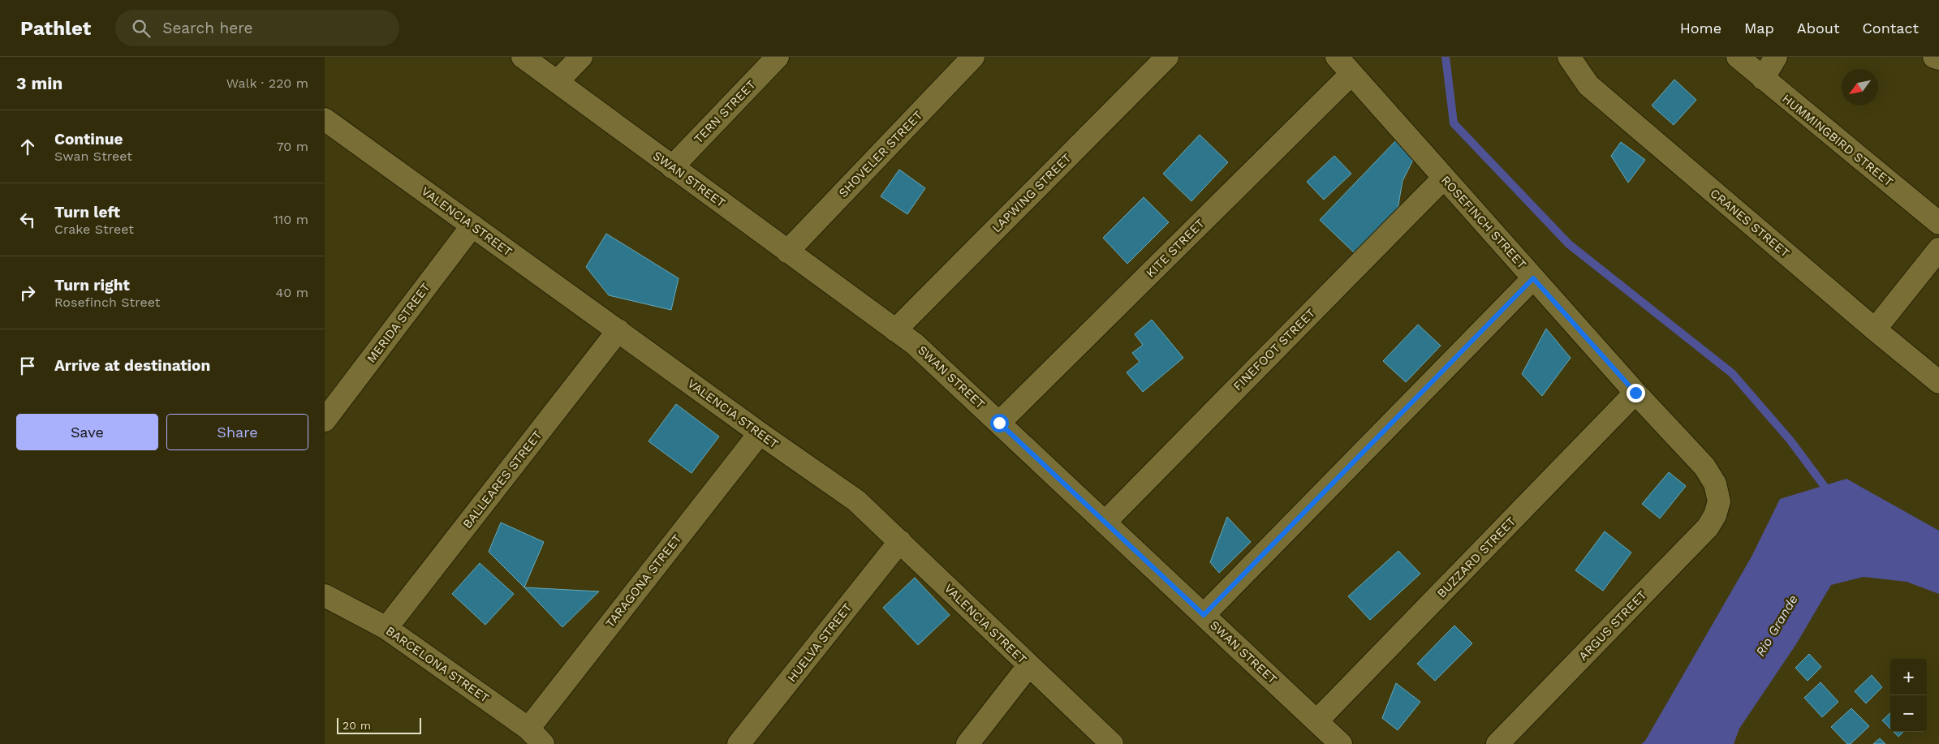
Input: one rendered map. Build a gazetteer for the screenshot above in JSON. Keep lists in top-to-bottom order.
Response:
{
  "streets": {
    "street": [
      "TERN STREET",
      "HUMMINGBIRD STREET",
      "SHOVELER STREET",
      "SWAN STREET",
      "LAPWING STREET",
      "VALENCIA STREET",
      "ROSEFINCH STREET",
      "CRANES STREET",
      "KITE STREET",
      "MERIDA STREET",
      "FINEFOOT STREET",
      "BALLEARES STREET",
      "BUZZARD STREET",
      "TARAGONA STREET",
      "ARGUS STREET",
      "HUELVA STREET",
      "BARCELONA STREET"
    ]
  },
  "crossings": [
    ["TERN STREET", "SWAN STREET"],
    ["SHOVELER STREET", "SWAN STREET"],
    ["SWAN STREET", "LAPWING STREET"],
    ["SWAN STREET", "KITE STREET"],
    ["SWAN STREET", "FINEFOOT STREET"],
    ["SWAN STREET", "BUZZARD STREET"],
    ["VALENCIA STREET", "MERIDA STREET"],
    ["VALENCIA STREET", "BALLEARES STREET"],
    ["VALENCIA STREET", "TARAGONA STREET"],
    ["VALENCIA STREET", "HUELVA STREET"],
    ["ROSEFINCH STREET", "KITE STREET"],
    ["ROSEFINCH STREET", "FINEFOOT STREET"],
    ["ROSEFINCH STREET", "BUZZARD STREET"],
    ["ROSEFINCH STREET", "ARGUS STREET"],
    ["BALLEARES STREET", "BARCELONA STREET"],
    ["TARAGONA STREET", "BARCELONA STREET"]
  ],
  "water": ["Rio Grande"],
  "scale_bar": "20 m",
  "north": "bottom left",
  "page": {
    "header": "Pathlet",
    "search": "Search here",
    "nav": [
      "Home",
      "Map",
      "About",
      "Contact"
    ],
    "heading": ["3 min", "Walk · 220 m"],
    "list": [
      ["Continue", "Swan Street", "70 m"],
      ["Turn left", "Crake Street", "110 m"],
      ["Turn right", "Rosefinch Street", "40 m"],
      "Arrive at destination"
    ],
    "buttons": ["Save", "Share"],
    "map_buttons": ["+", "−"],
    "scale": "20 m"
  }
}
